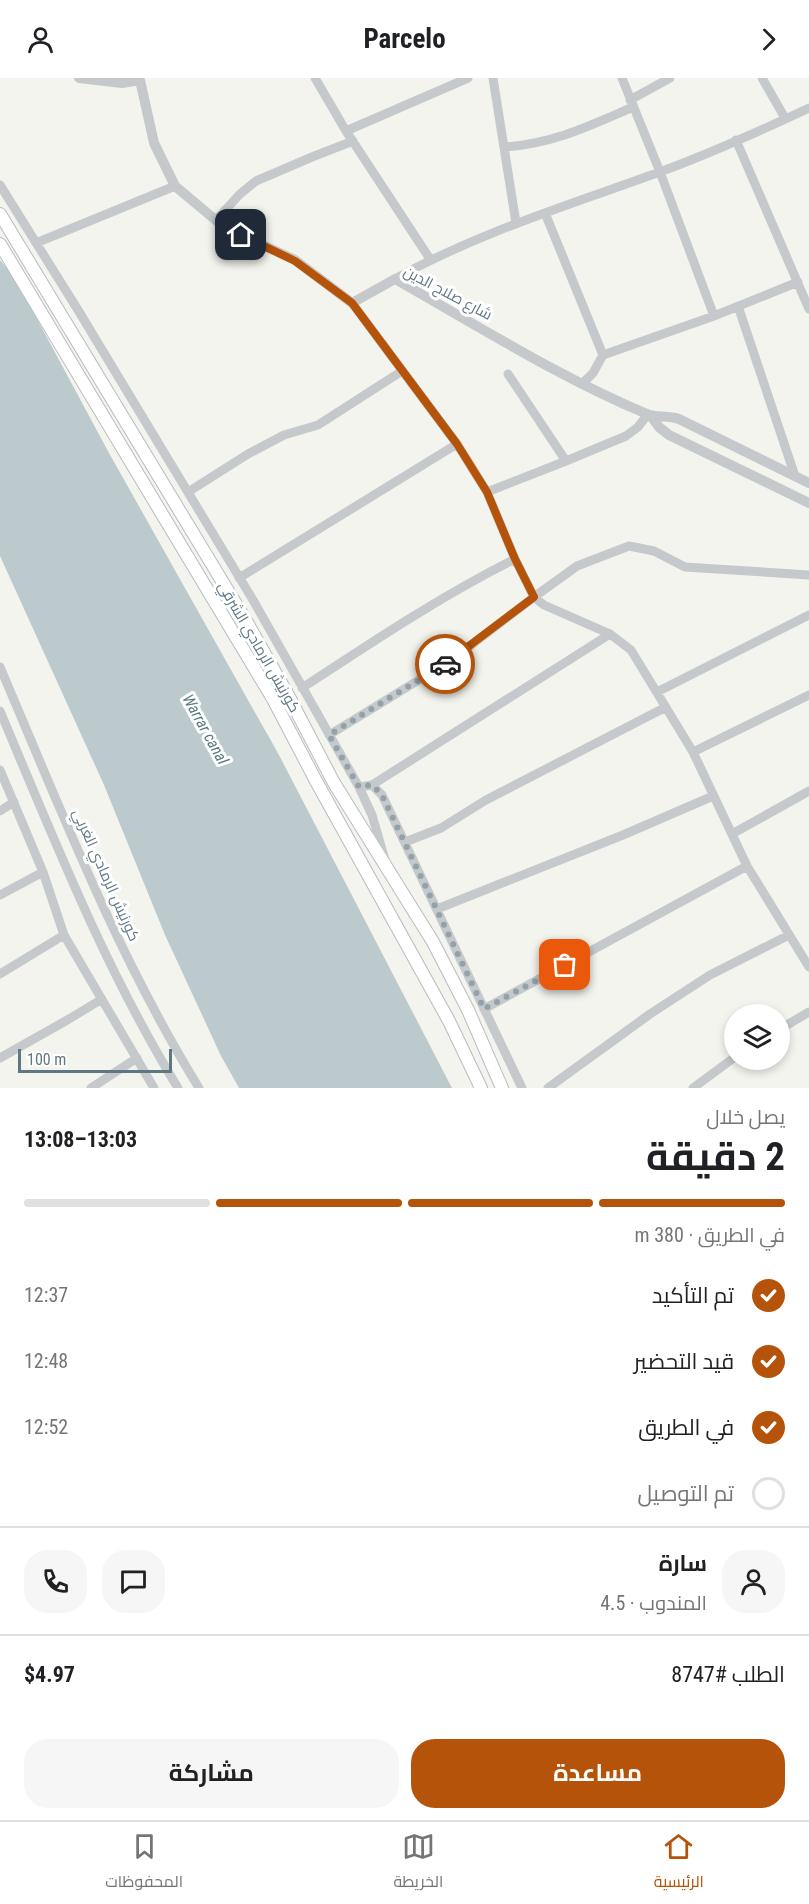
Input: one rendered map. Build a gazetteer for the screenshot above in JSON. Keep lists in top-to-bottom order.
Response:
{
  "streets": {
    "main road": ["كورنيش الرمادي الشرقي"],
    "street": ["شارع صلاح الدين", "كورنيش الرمادي الغربي"]
  },
  "water": ["Warrar canal"],
  "scale_bar": "100 m",
  "page": {
    "header": "Parcelo",
    "scale": "100 m",
    "heading": ["2 دقيقة", "يصل خلال", "13:03–13:08"],
    "panel": [
      "سارة",
      "المندوب · 4.5",
      "الطلب #8747",
      "$4.97"
    ],
    "bar": "في الطريق · 380 m",
    "list": [
      ["تم التأكيد", "12:37"],
      ["قيد التحضير", "12:48"],
      ["في الطريق", "12:52"],
      "تم التوصيل"
    ],
    "buttons": ["مساعدة", "مشاركة"],
    "tabs": ["الرئيسية", "الخريطة", "المحفوظات"]
  }
}
